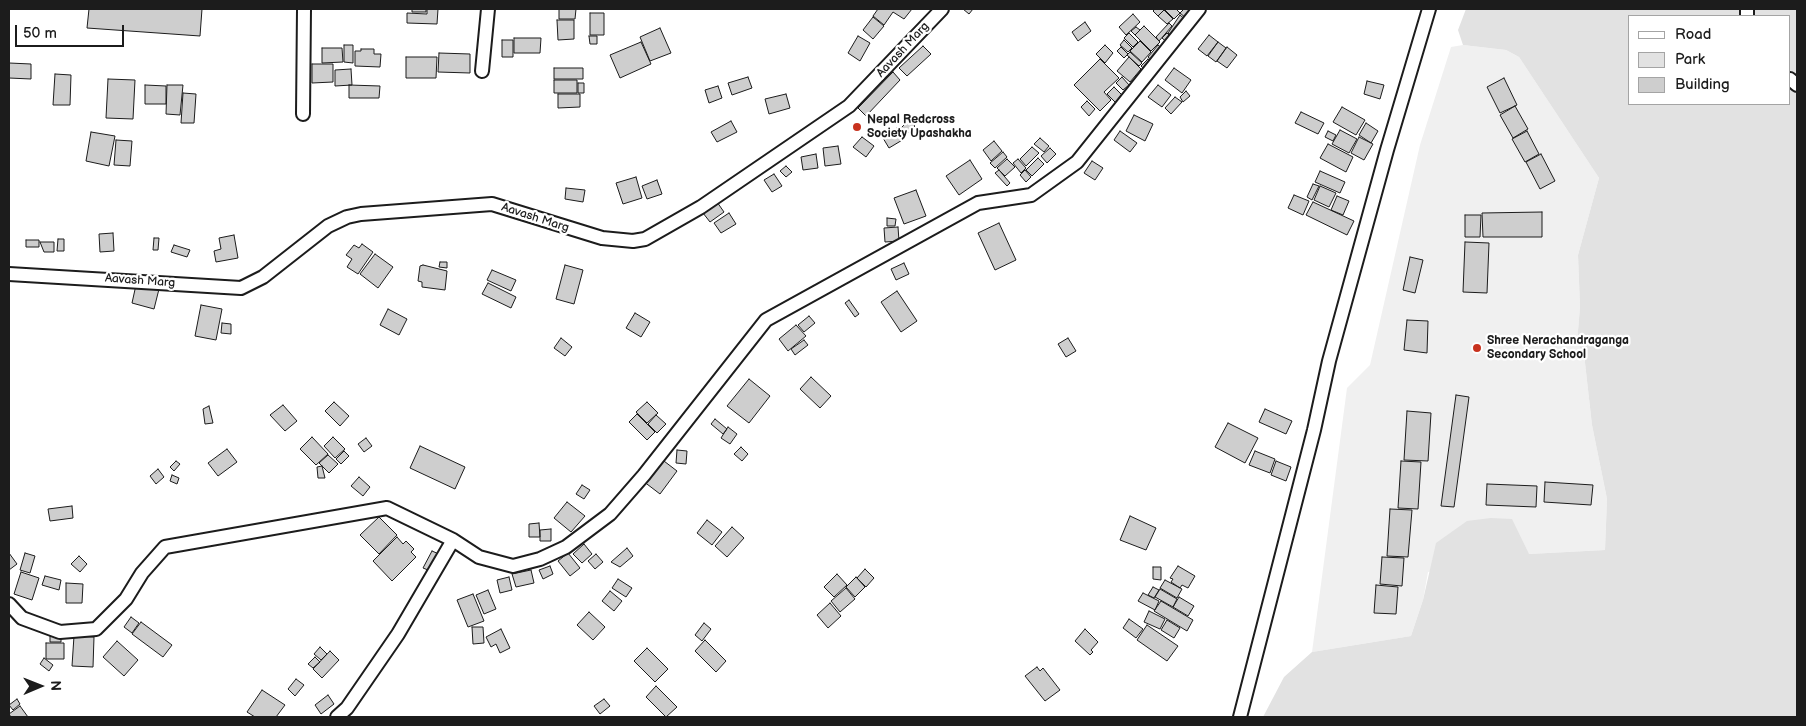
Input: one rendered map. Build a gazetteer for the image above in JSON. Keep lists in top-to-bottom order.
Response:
{
  "streets": {
    "street": ["Aavash Marg"]
  },
  "places": ["Nepal Redcross Society Upashakha", "Shree Nerachandraganga Secondary School"],
  "legend": ["Road", "Park", "Building"],
  "scale_bar": "50 m",
  "north": "right"
}
